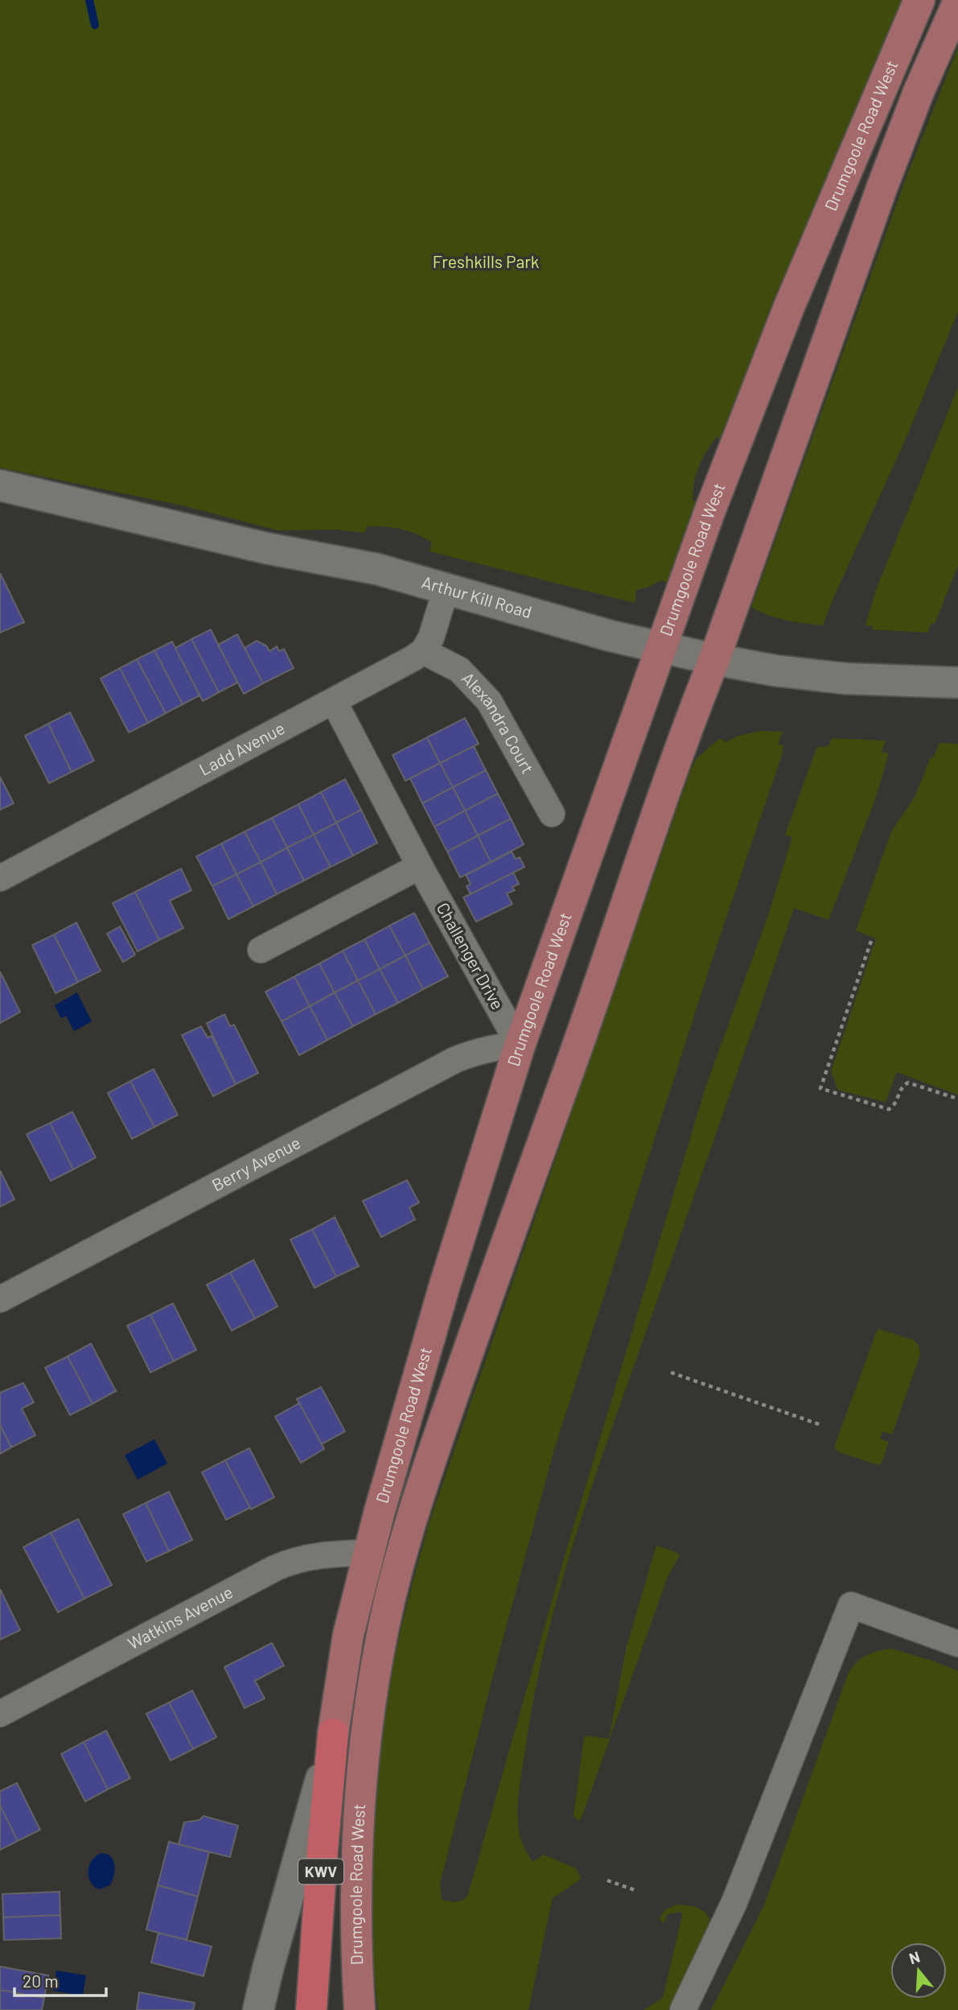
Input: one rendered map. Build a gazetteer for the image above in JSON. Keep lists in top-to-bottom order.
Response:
{
  "streets": {
    "highway": ["KWV"],
    "main road": ["Drumgoole Road West"],
    "street": [
      "Arthur Kill Road",
      "Alexandra Court",
      "Ladd Avenue",
      "Challenger Drive",
      "Berry Avenue",
      "Watkins Avenue"
    ]
  },
  "crossings": [
    ["Drumgoole Road West", "Arthur Kill Road"],
    ["Drumgoole Road West", "Challenger Drive"],
    ["Drumgoole Road West", "Berry Avenue"],
    ["Drumgoole Road West", "Watkins Avenue"],
    ["Drumgoole Road West", "KWV"],
    ["Alexandra Court", "Ladd Avenue"],
    ["Ladd Avenue", "Challenger Drive"],
    ["Challenger Drive", "Berry Avenue"]
  ],
  "parks": ["Freshkills Park"],
  "scale_bar": "20 m",
  "north": "top"
}
